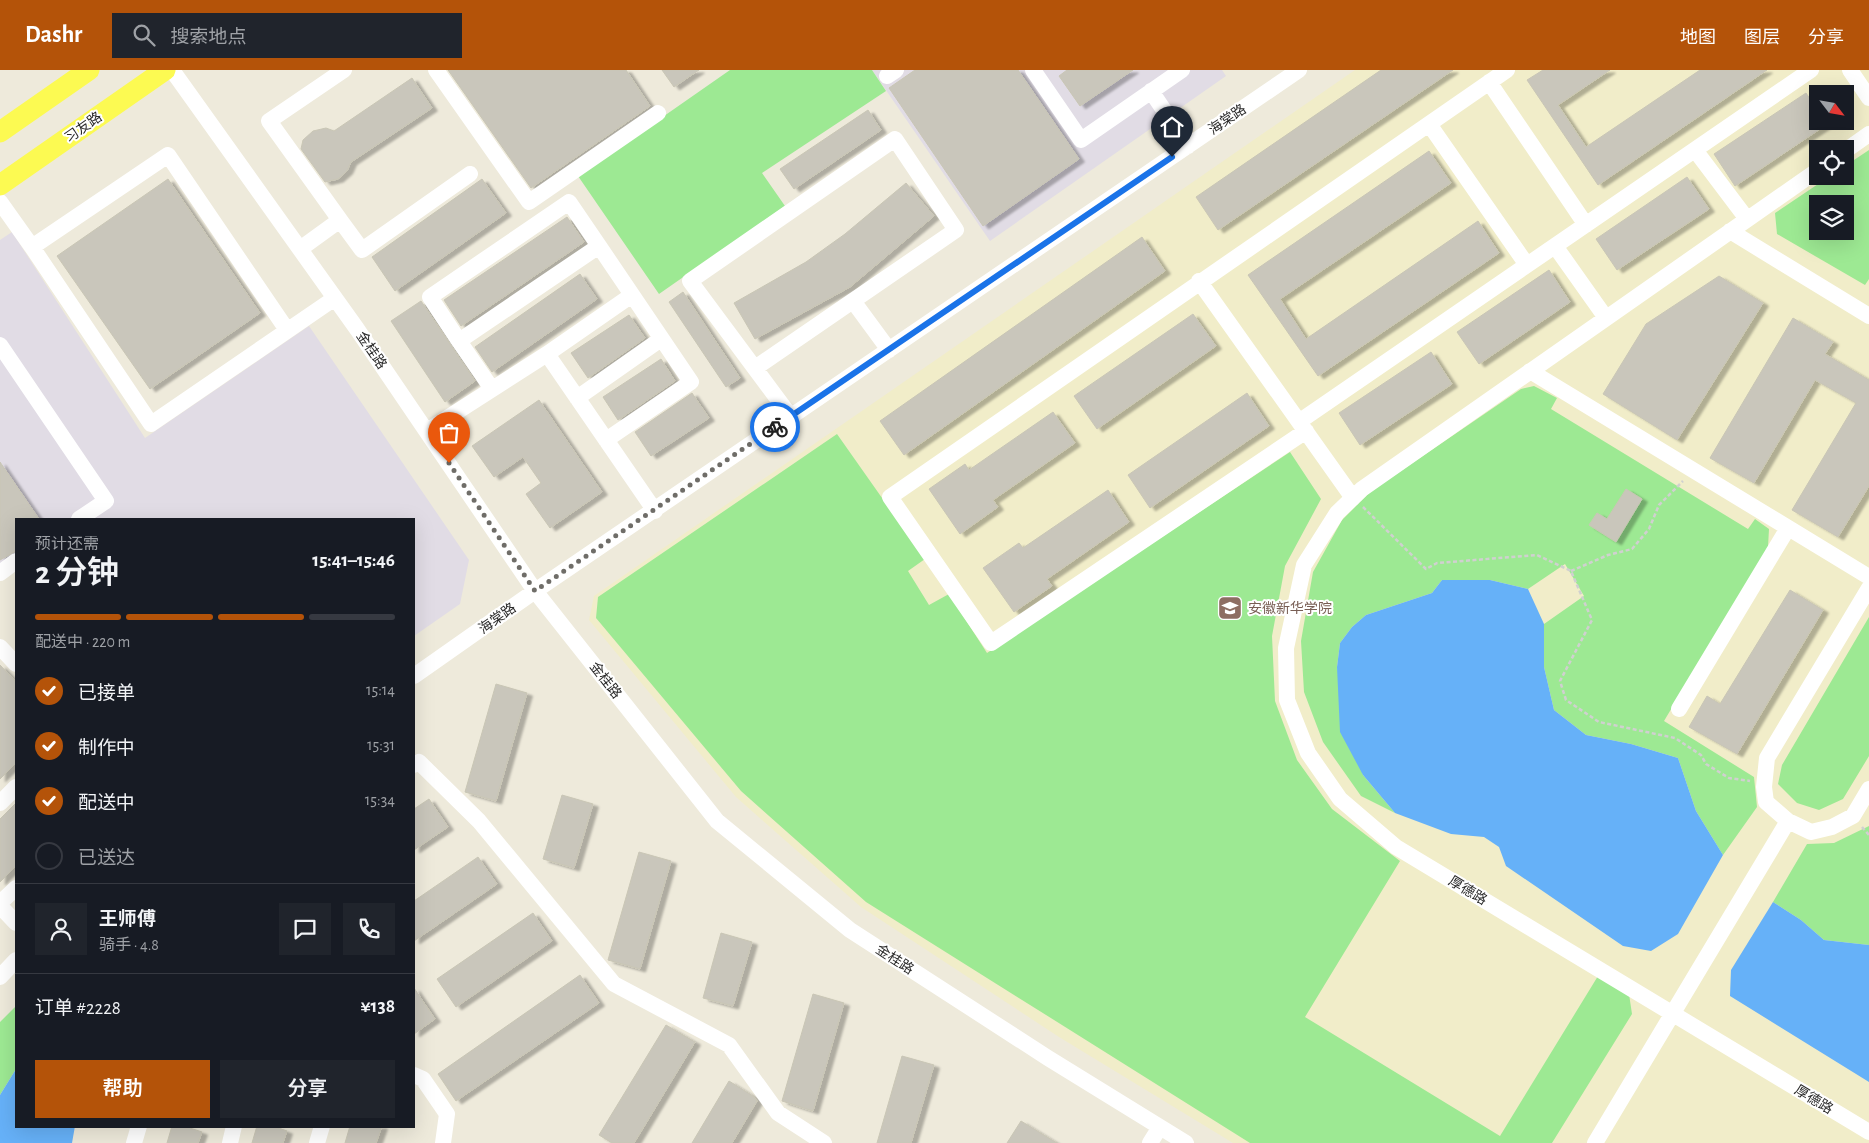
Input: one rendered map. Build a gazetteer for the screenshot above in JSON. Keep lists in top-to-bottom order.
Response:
{
  "streets": {
    "main road": ["习友路"],
    "street": ["海棠路", "金桂路", "厚德路"]
  },
  "crossings": [
    ["海棠路", "金桂路"]
  ],
  "places": {
    "school or university": ["安徽新华学院"]
  },
  "north": "bottom right",
  "page": {
    "header": "Dashr",
    "search": "搜索地点",
    "nav": ["地图", "图层", "分享"],
    "heading": ["2 分钟", "预计还需", "15:41–15:46"],
    "panel": [
      "王师傅",
      "骑手 · 4.8",
      "订单 #2228",
      "¥138"
    ],
    "bar": "配送中 · 220 m",
    "list": [
      ["已接单", "15:14"],
      ["制作中", "15:31"],
      ["配送中", "15:34"],
      "已送达"
    ],
    "buttons": ["帮助", "分享"]
  }
}
